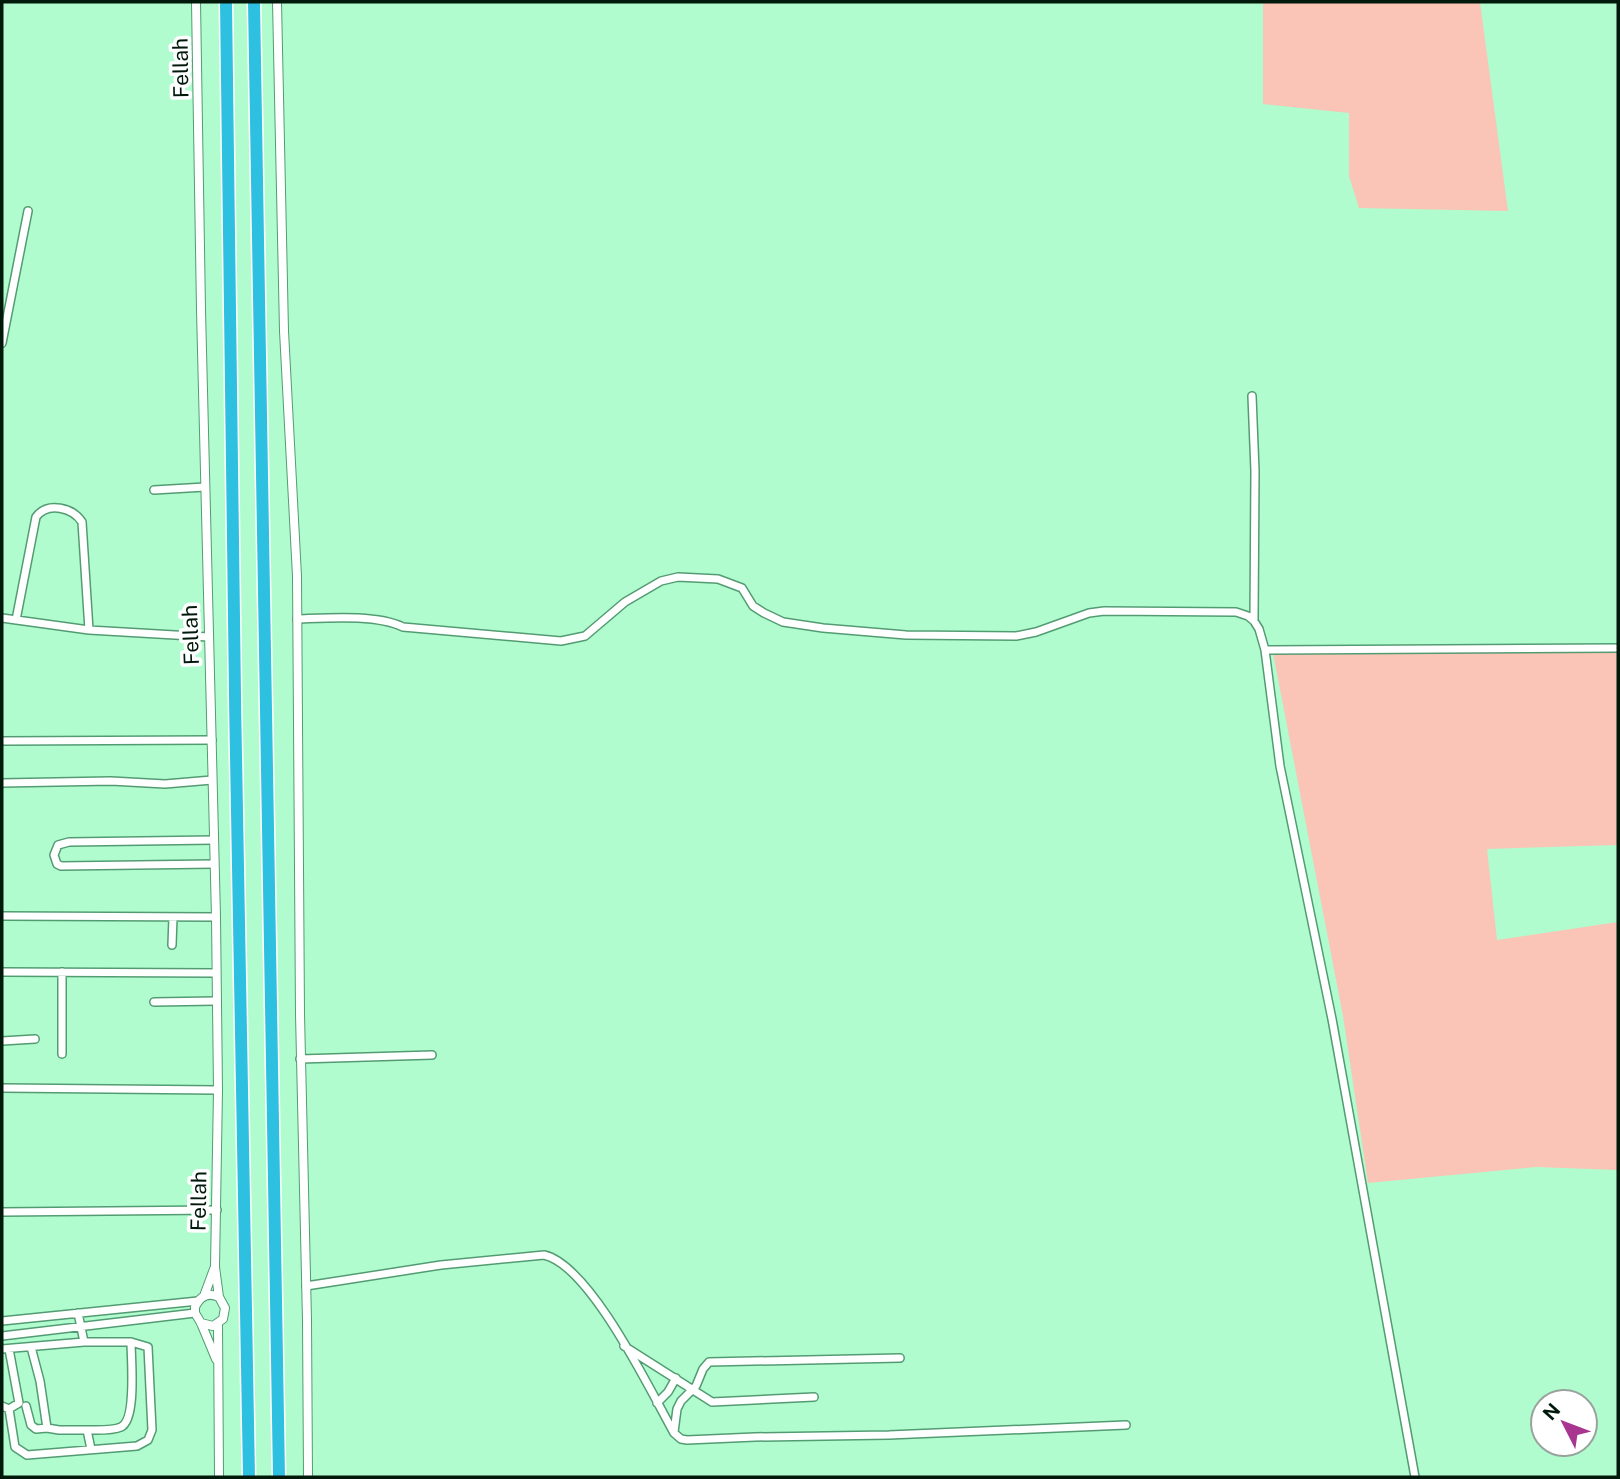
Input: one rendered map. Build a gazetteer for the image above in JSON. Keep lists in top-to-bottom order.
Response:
{
  "streets": {
    "street": ["Fellah"]
  },
  "north": "top left"
}
